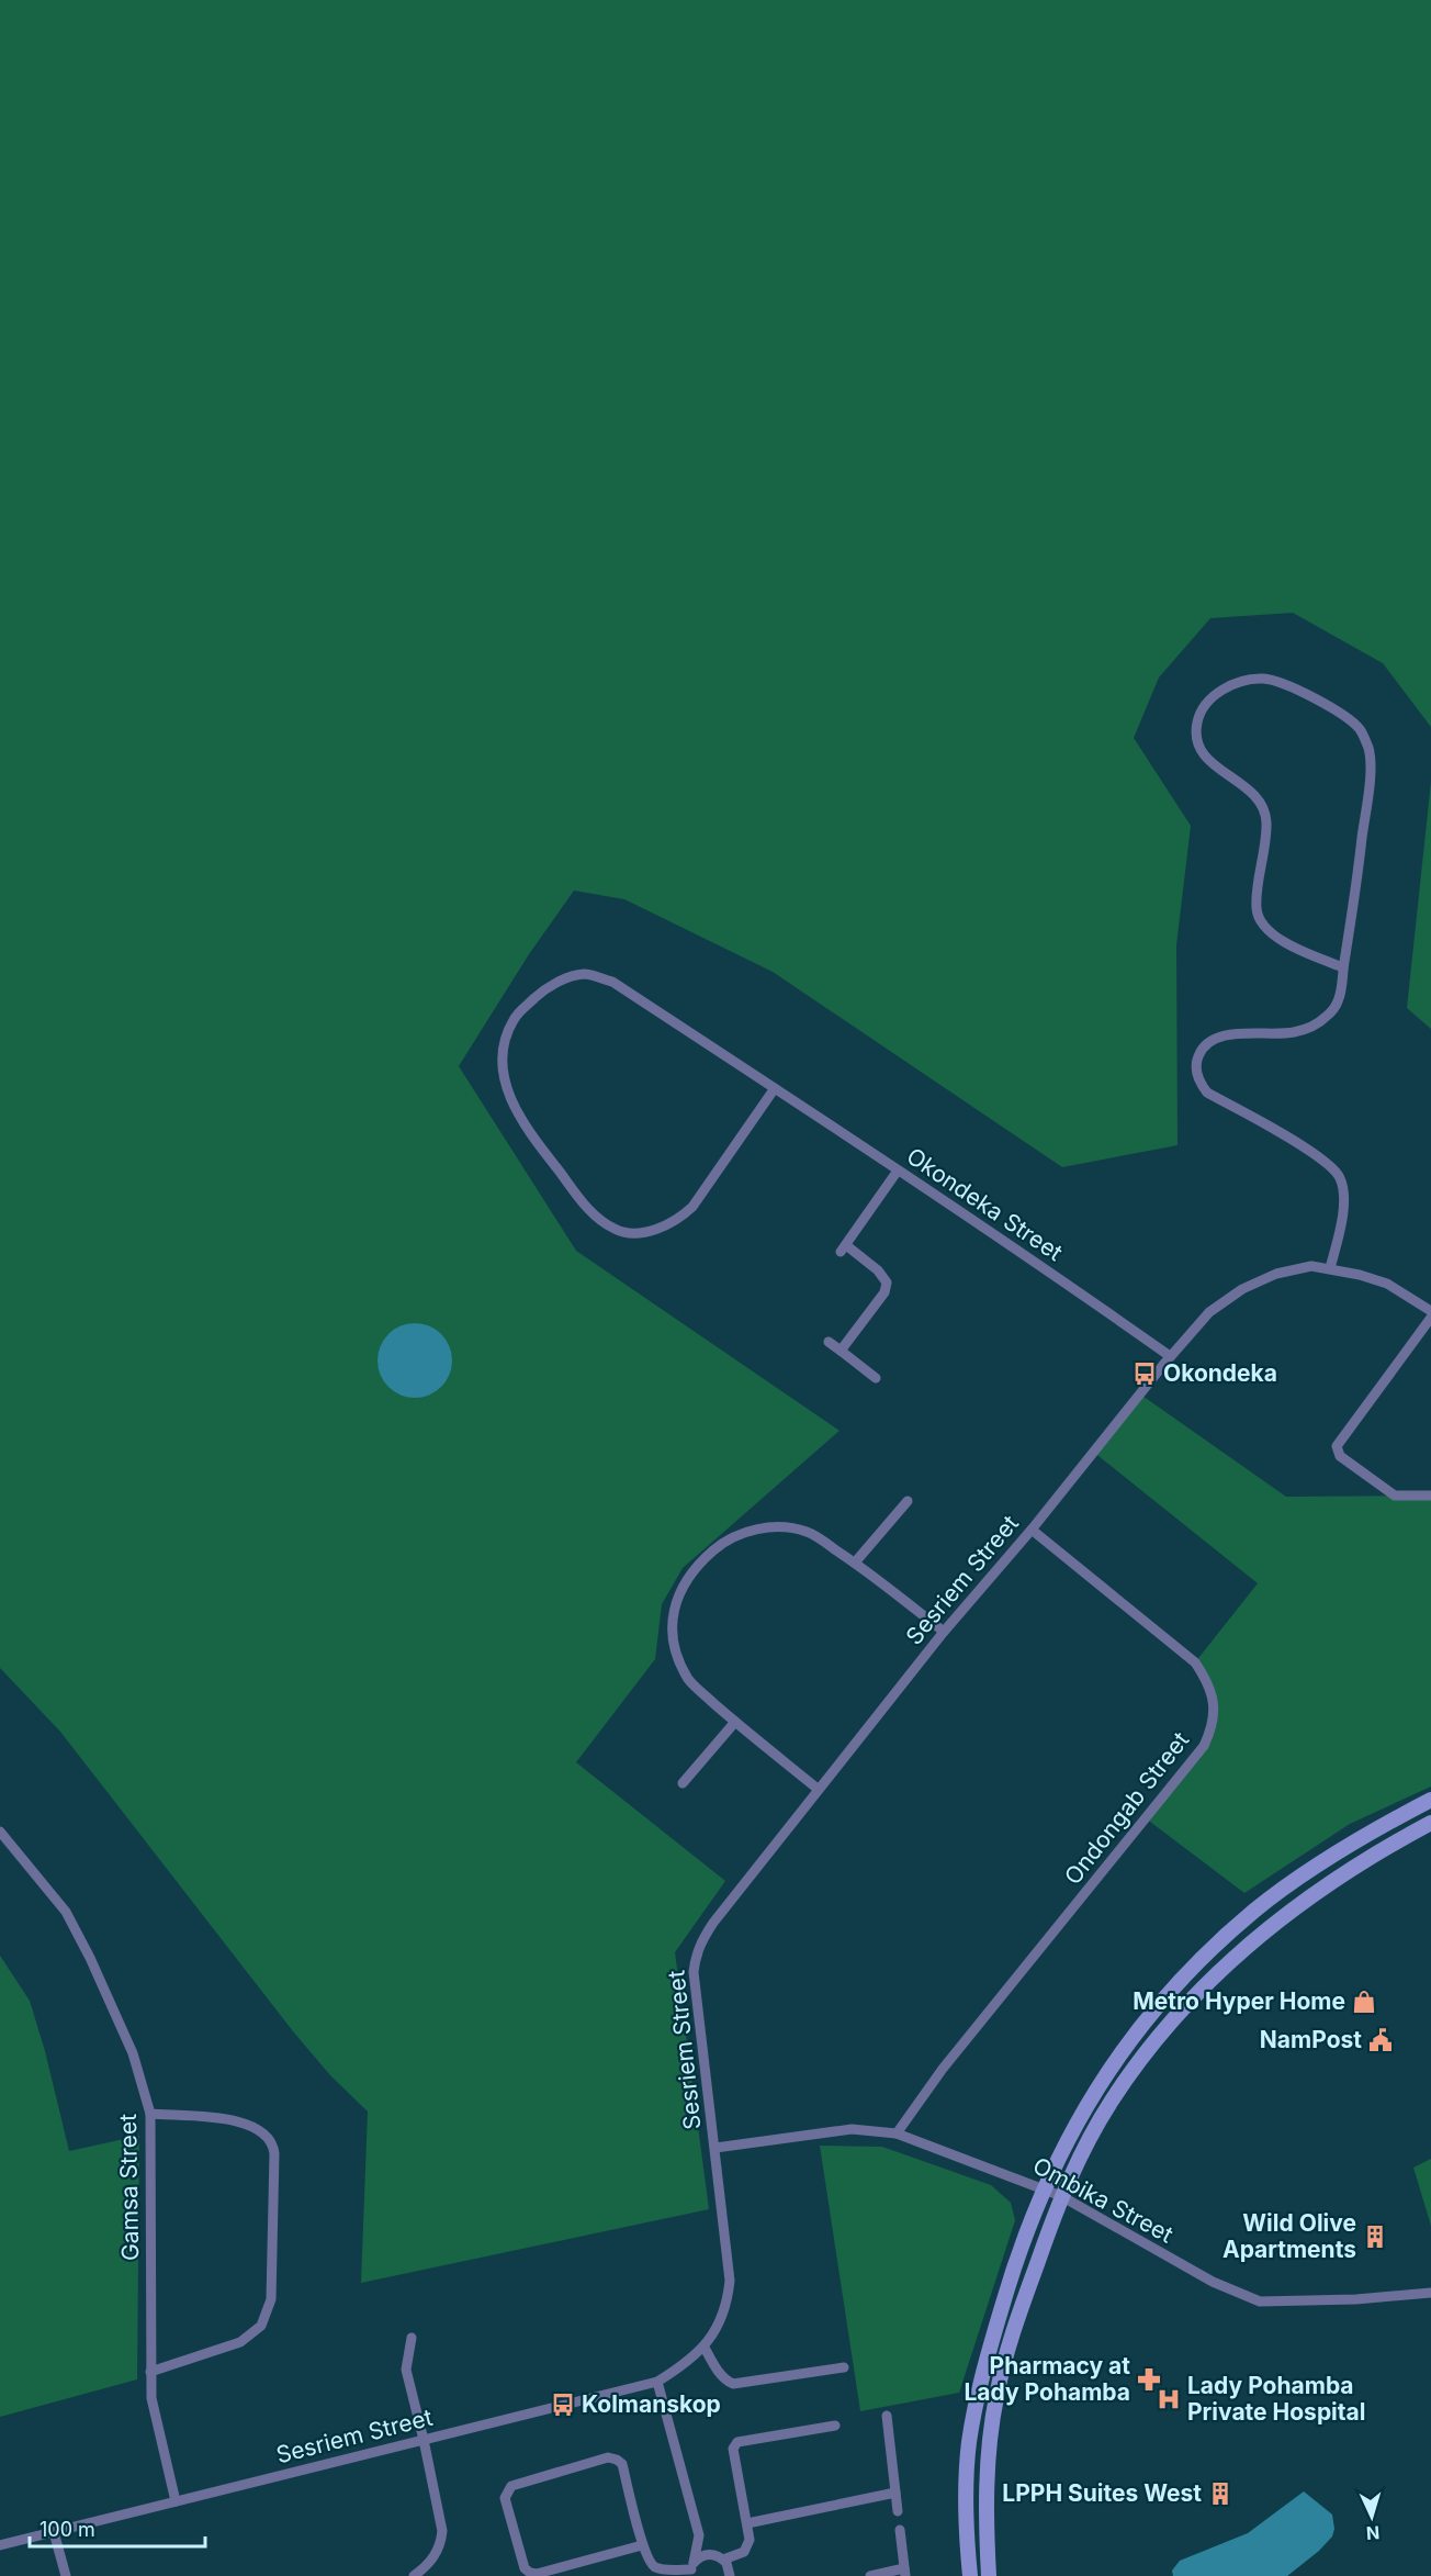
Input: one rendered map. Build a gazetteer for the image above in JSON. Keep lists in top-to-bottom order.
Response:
{
  "streets": {
    "street": [
      "Okondeka Street",
      "Sesriem Street",
      "Ondongab Street",
      "Gamsa Street",
      "Ombika Street"
    ]
  },
  "crossings": [
    ["Okondeka Street", "Sesriem Street"],
    ["Sesriem Street", "Ondongab Street"],
    ["Sesriem Street", "Gamsa Street"],
    ["Sesriem Street", "Ombika Street"],
    ["Ondongab Street", "Ombika Street"]
  ],
  "places": {
    "bus stop": ["Okondeka", "Kolmanskop"],
    "shop": ["Metro Hyper Home"],
    "public building": ["NamPost"],
    "building": ["Wild Olive Apartments", "LPPH Suites West"],
    "pharmacy": ["Pharmacy at Lady Pohamba"],
    "hospital": ["Lady Pohamba Private Hospital"]
  },
  "scale_bar": "100 m",
  "north": "bottom"
}
